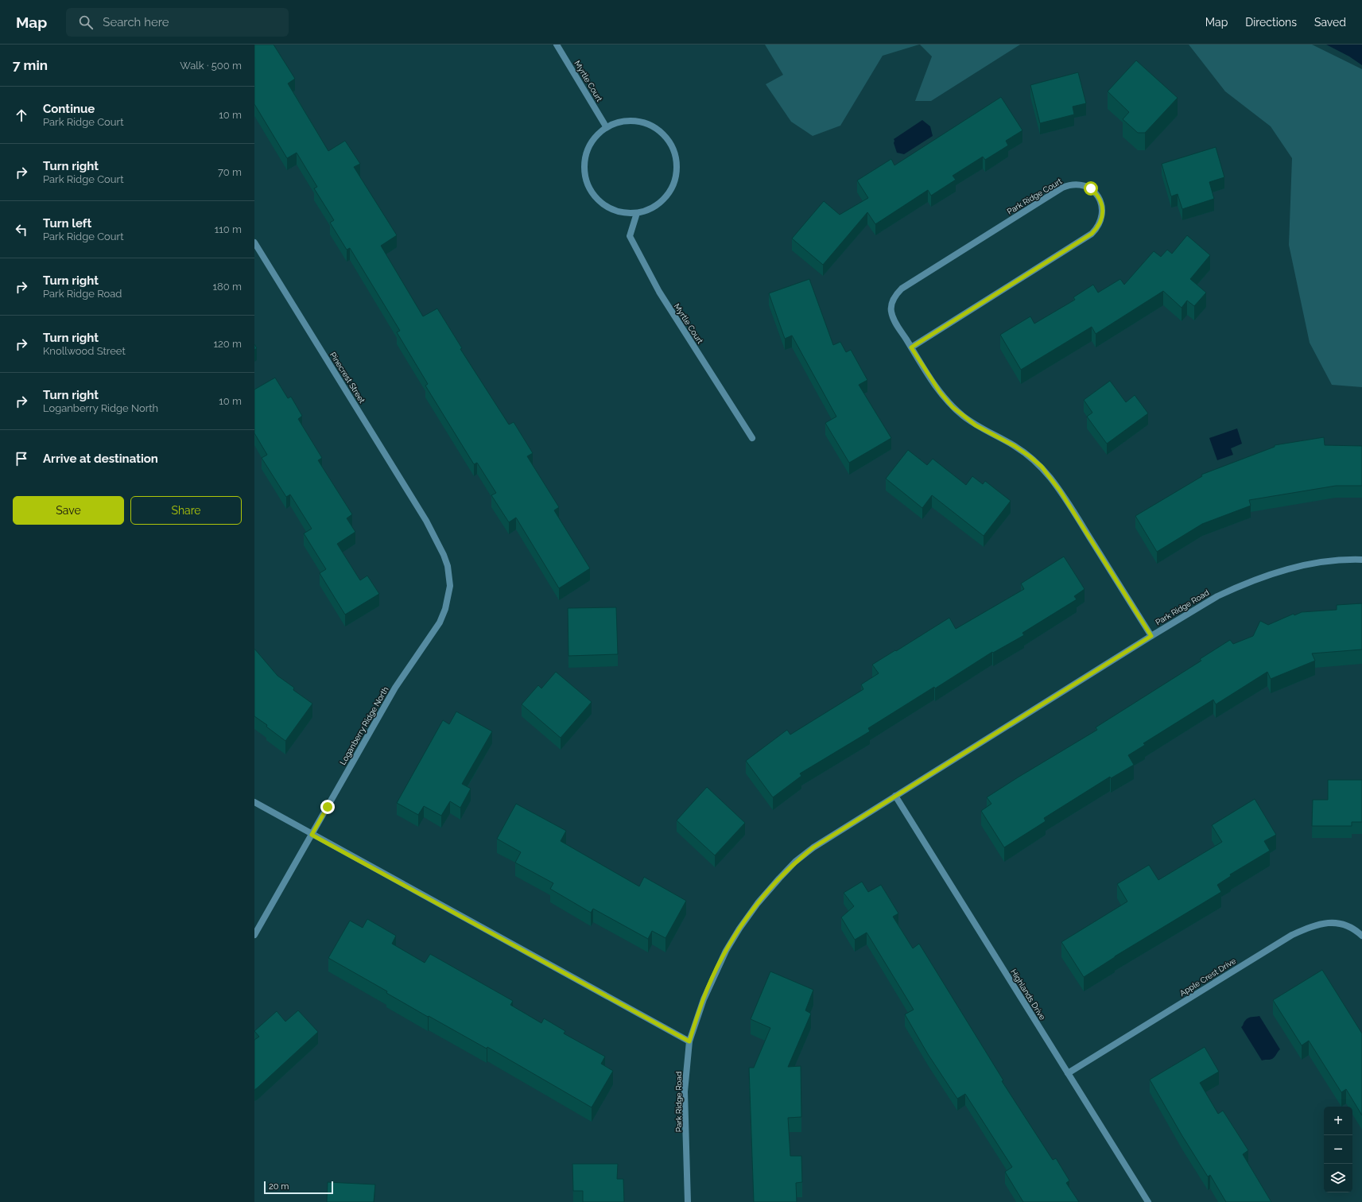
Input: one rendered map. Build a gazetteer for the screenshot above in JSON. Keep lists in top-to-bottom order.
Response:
{
  "streets": {
    "street": [
      "Myrtle Court",
      "Park Ridge Court",
      "Pinecrest Street",
      "Park Ridge Road",
      "Loganberry Ridge North",
      "Apple Crest Drive",
      "Highlands Drive"
    ]
  },
  "crossings": [
    ["Park Ridge Court", "Park Ridge Road"],
    ["Pinecrest Street", "Loganberry Ridge North"],
    ["Park Ridge Road", "Highlands Drive"],
    ["Apple Crest Drive", "Highlands Drive"]
  ],
  "scale_bar": "20 m",
  "page": {
    "header": "Map",
    "search": "Search here",
    "nav": ["Map", "Directions", "Saved"],
    "heading": ["7 min", "Walk · 500 m"],
    "list": [
      ["Continue", "Park Ridge Court", "10 m"],
      ["Turn right", "Park Ridge Court", "70 m"],
      ["Turn left", "Park Ridge Court", "110 m"],
      ["Turn right", "Park Ridge Road", "180 m"],
      ["Turn right", "Knollwood Street", "120 m"],
      ["Turn right", "Loganberry Ridge North", "10 m"],
      "Arrive at destination"
    ],
    "buttons": ["Save", "Share"],
    "map_buttons": ["+", "−"],
    "scale": "20 m"
  }
}
